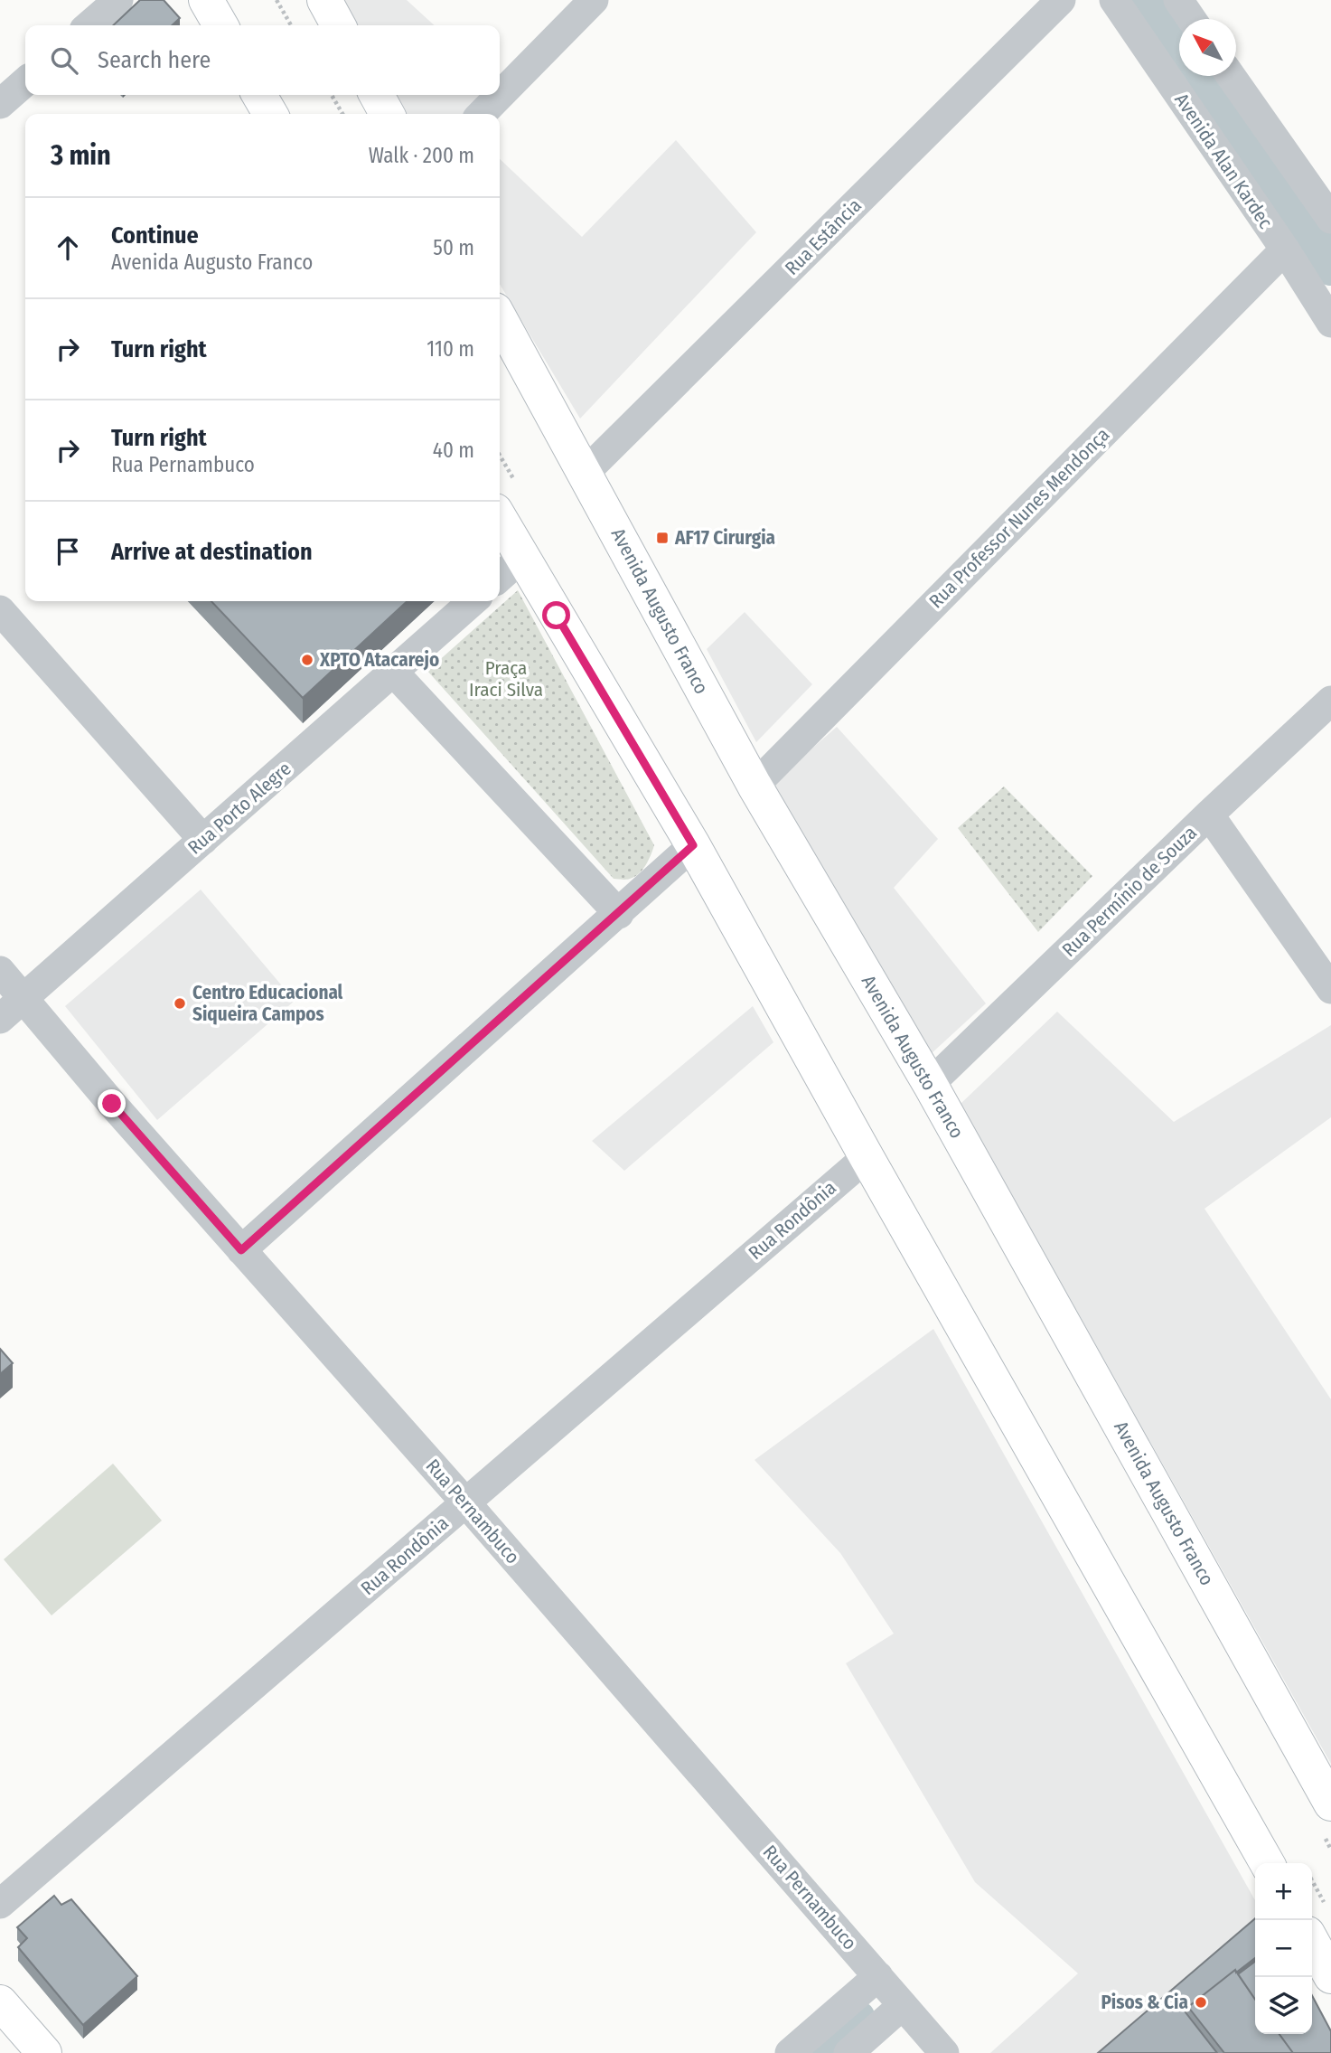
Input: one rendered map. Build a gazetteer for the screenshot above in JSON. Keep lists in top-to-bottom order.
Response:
{
  "streets": {
    "main road": ["Avenida Augusto Franco"],
    "street": [
      "Avenida Alan Kardec",
      "Rua Estância",
      "Rua Professor Nunes Mendonça",
      "Rua Porto Alegre",
      "Rua Permínio de Souza",
      "Rua Rondônia",
      "Rua Pernambuco"
    ]
  },
  "crossings": [
    ["Avenida Alan Kardec", "Rua Professor Nunes Mendonça"],
    ["Rua Estância", "Avenida Augusto Franco"],
    ["Rua Professor Nunes Mendonça", "Avenida Augusto Franco"],
    ["Avenida Augusto Franco", "Rua Permínio de Souza"],
    ["Rua Porto Alegre", "Rua Pernambuco"],
    ["Rua Rondônia", "Rua Pernambuco"]
  ],
  "parks": ["Praça Iraci Silva"],
  "places": {
    "transit": ["AF17 Cirurgia"],
    "other": ["XPTO Atacarejo", "Centro Educacional Siqueira Campos", "Pisos & Cia"]
  },
  "north": "top left",
  "page": {
    "search": "Search here",
    "heading": ["3 min", "Walk · 200 m"],
    "list": [
      ["Continue", "Avenida Augusto Franco", "50 m"],
      ["Turn right", "110 m"],
      ["Turn right", "Rua Pernambuco", "40 m"],
      "Arrive at destination"
    ],
    "map_buttons": ["+", "−"]
  }
}
